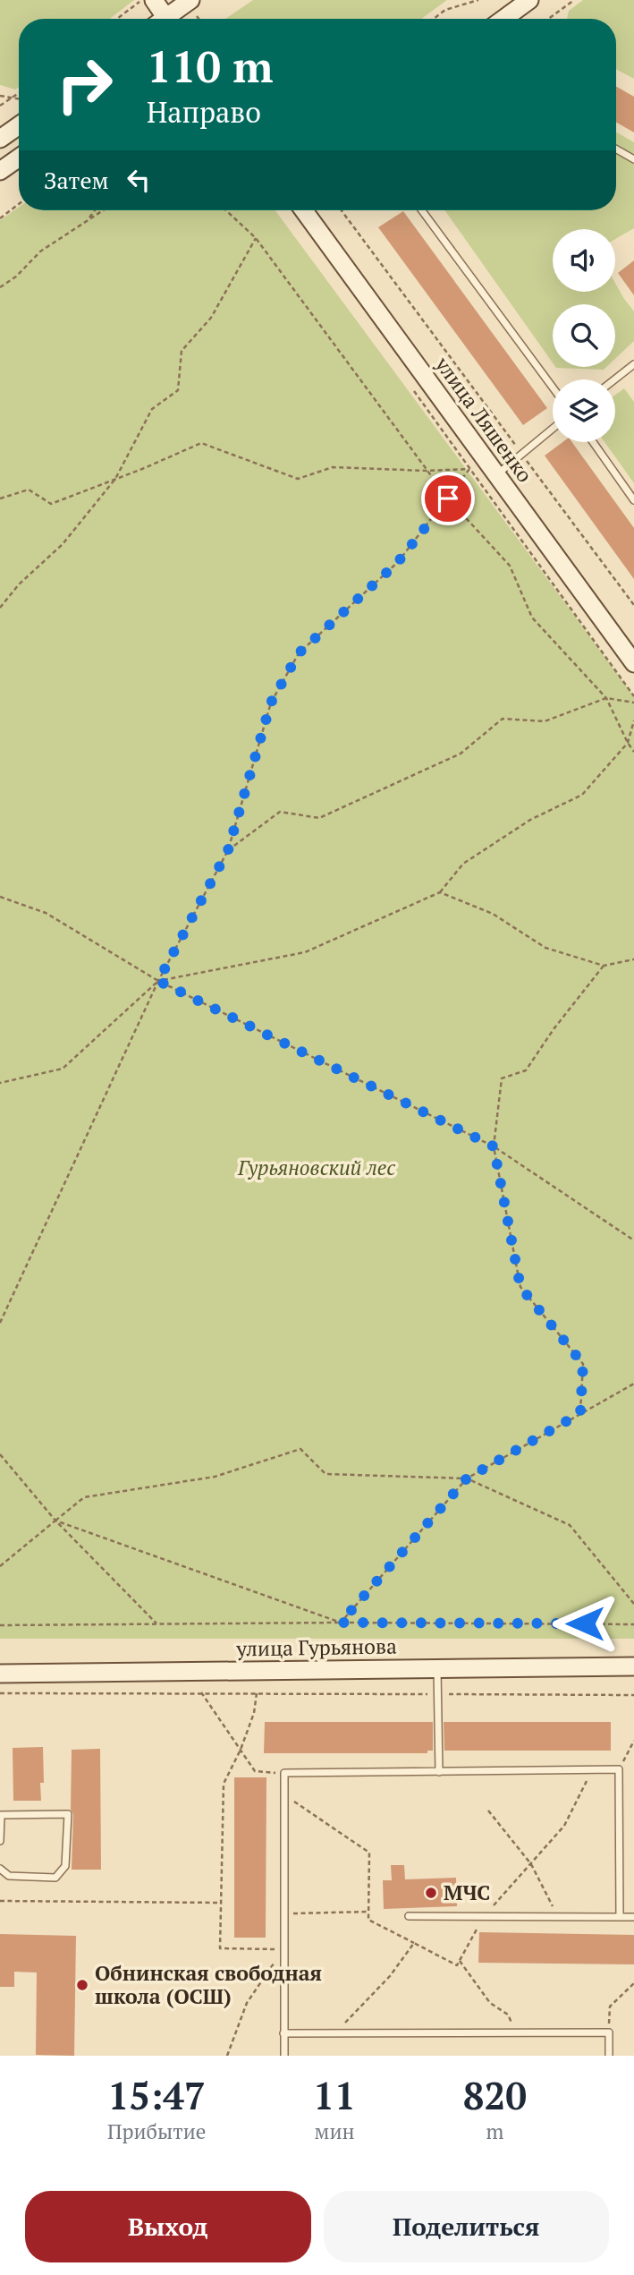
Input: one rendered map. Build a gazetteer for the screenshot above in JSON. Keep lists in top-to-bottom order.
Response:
{
  "streets": {
    "main road": ["улица Ляшенко", "улица Гурьянова"]
  },
  "parks": ["Гурьяновский лес"],
  "places": ["МЧС", "Обнинская свободная школа (ОСШ)"],
  "page": {
    "turn": ["110 m", "Направо"],
    "then": "Затем",
    "eta": [
      "15:47",
      "Прибытие",
      "11",
      "мин",
      "820",
      "m"
    ],
    "buttons": ["Выход", "Поделиться"]
  }
}
